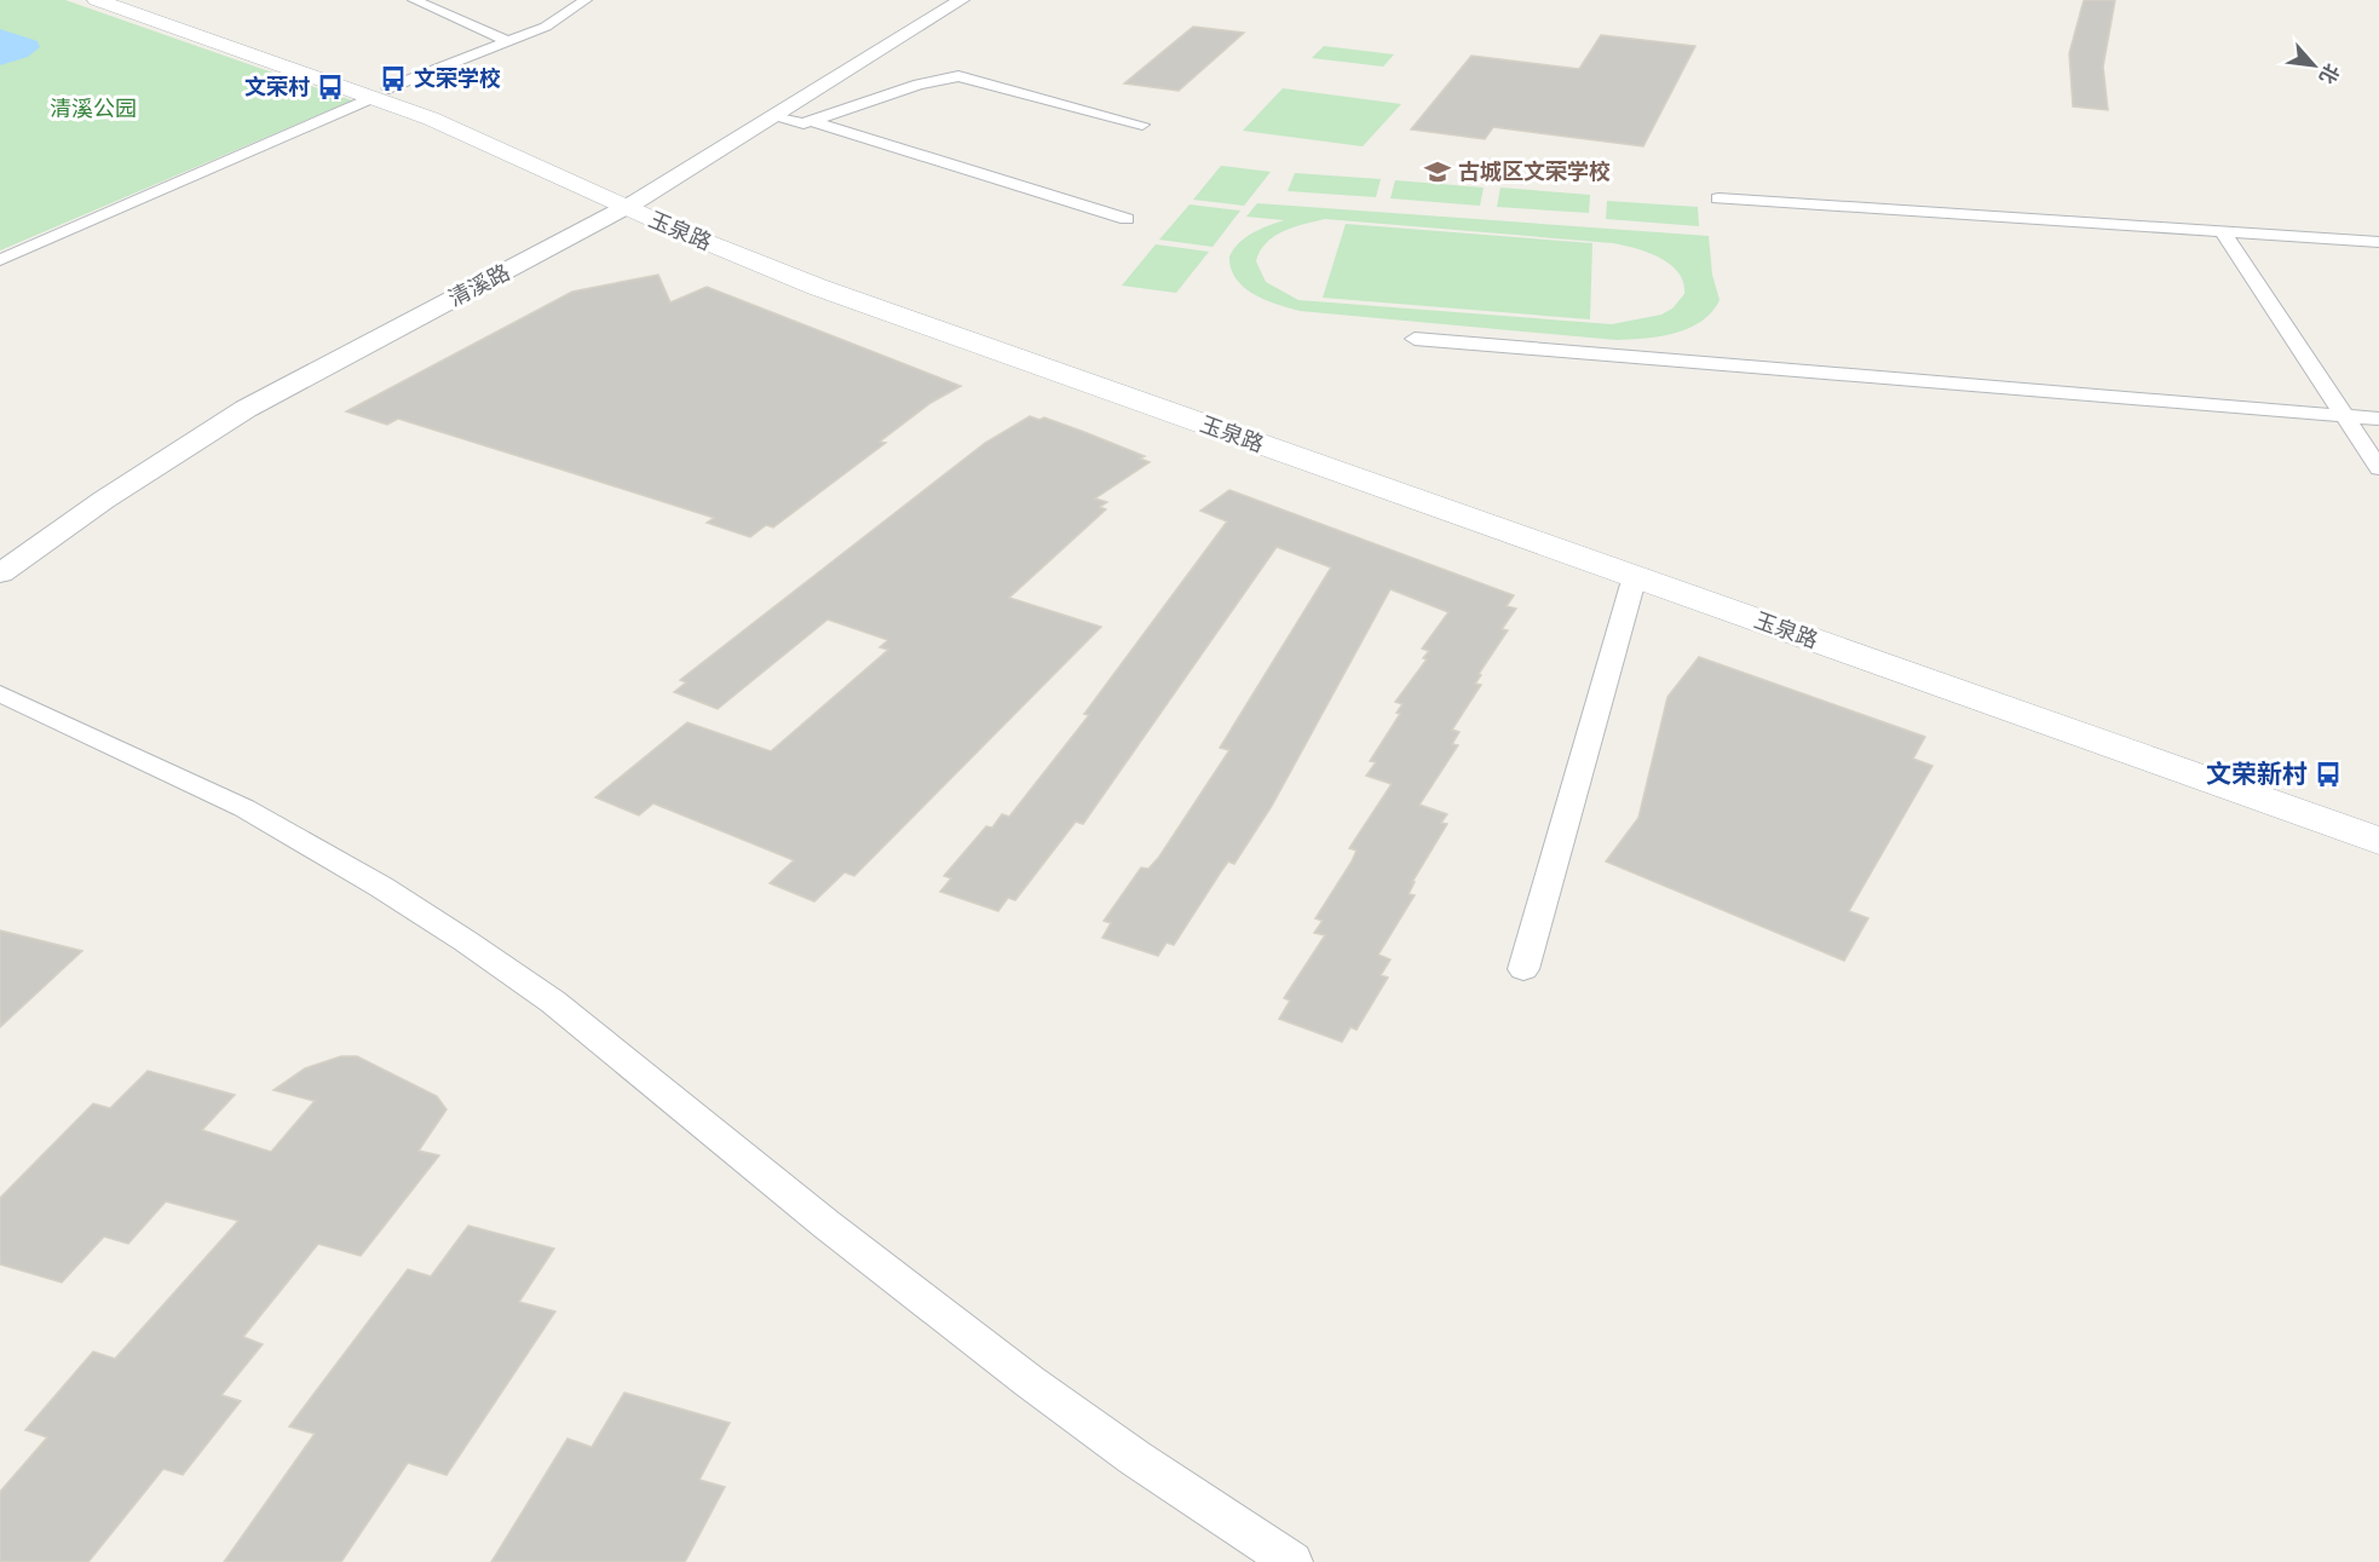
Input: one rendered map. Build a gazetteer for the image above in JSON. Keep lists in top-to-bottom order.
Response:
{
  "streets": {
    "main road": ["玉泉路"],
    "street": ["清溪路"]
  },
  "crossings": [
    ["玉泉路", "清溪路"]
  ],
  "parks": ["清溪公园"],
  "places": {
    "bus stop": ["文荣学校", "文荣村", "文荣新村"],
    "school or university": ["古城区文荣学校"]
  },
  "north": "bottom right"
}
